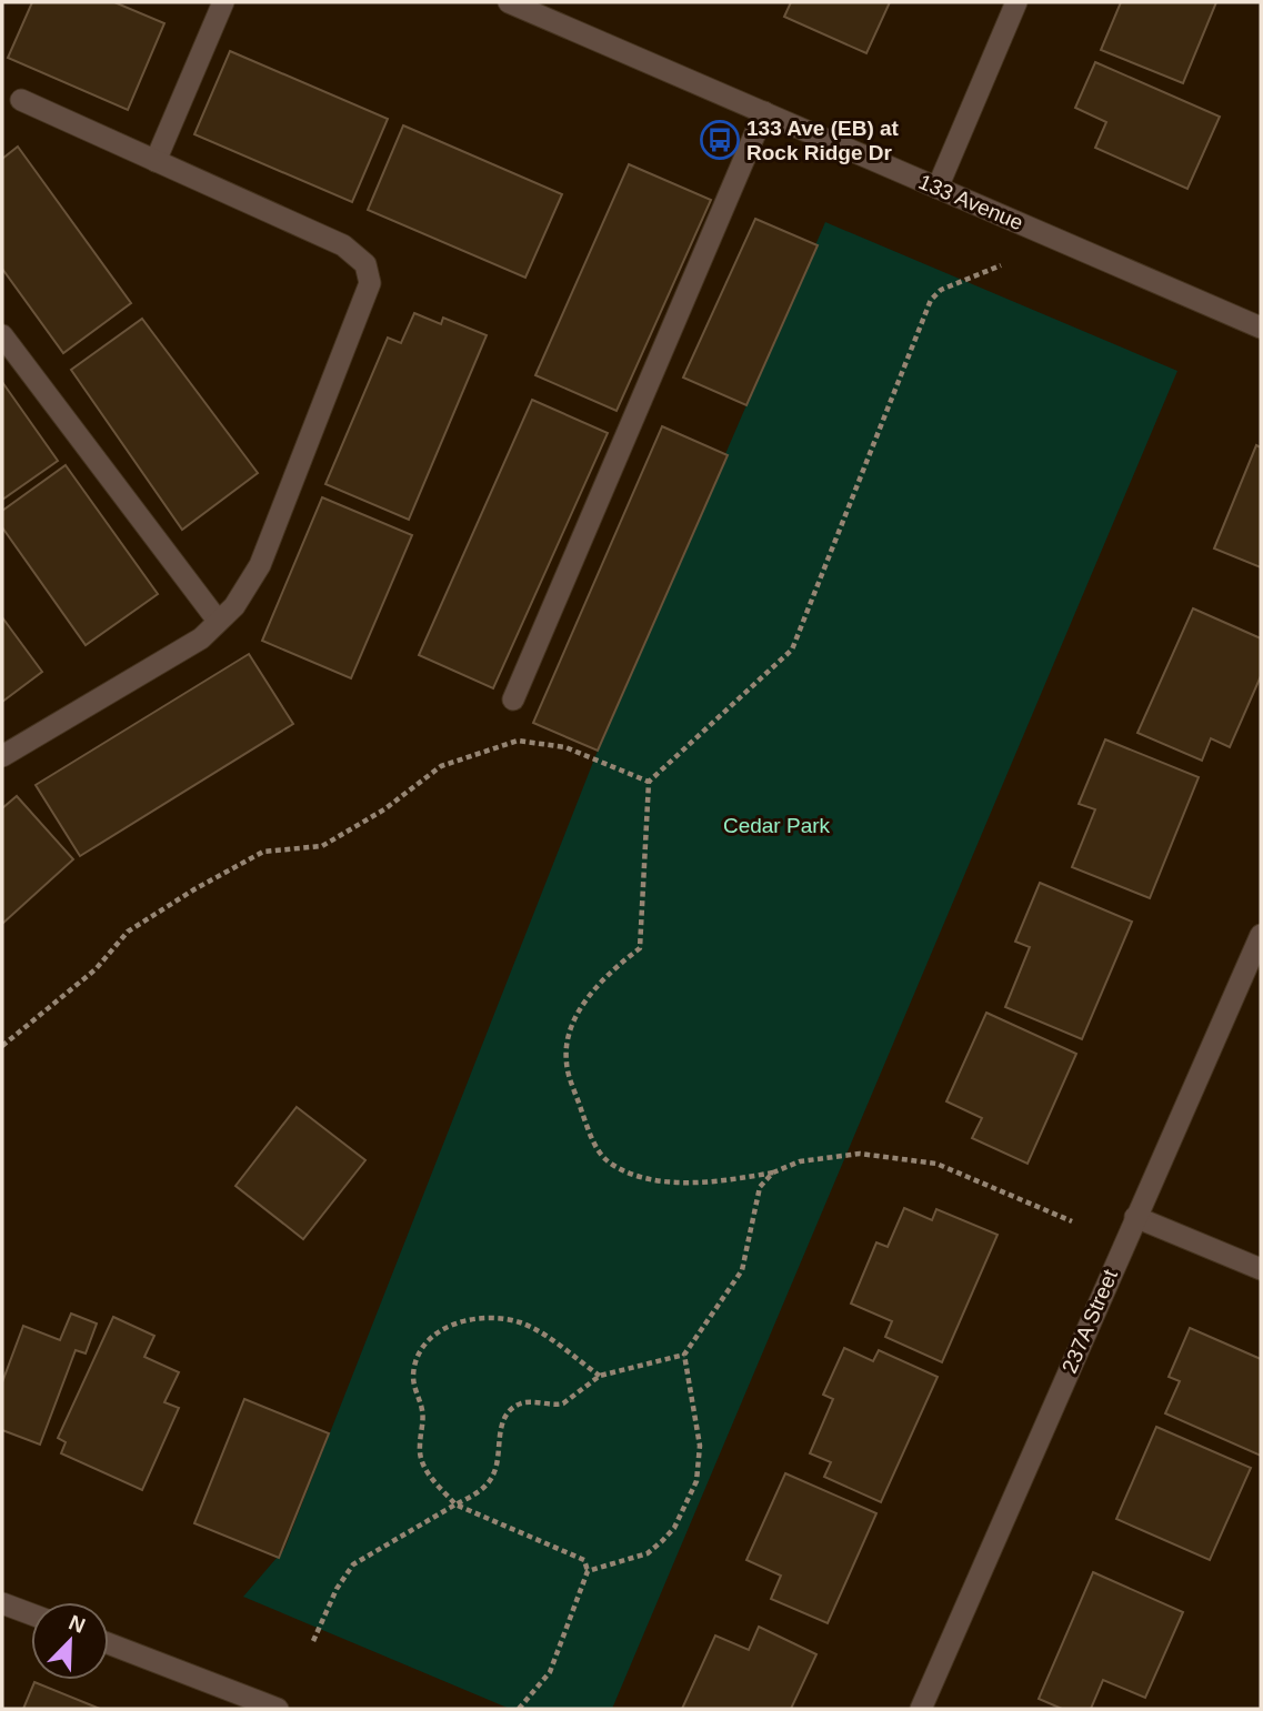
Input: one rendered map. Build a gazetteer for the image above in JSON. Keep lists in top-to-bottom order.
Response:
{
  "streets": {
    "street": ["133 Avenue", "237A Street"]
  },
  "parks": ["Cedar Park"],
  "places": {
    "bus stop": ["133 Ave (EB) at Rock Ridge Dr"]
  },
  "north": "top right"
}
